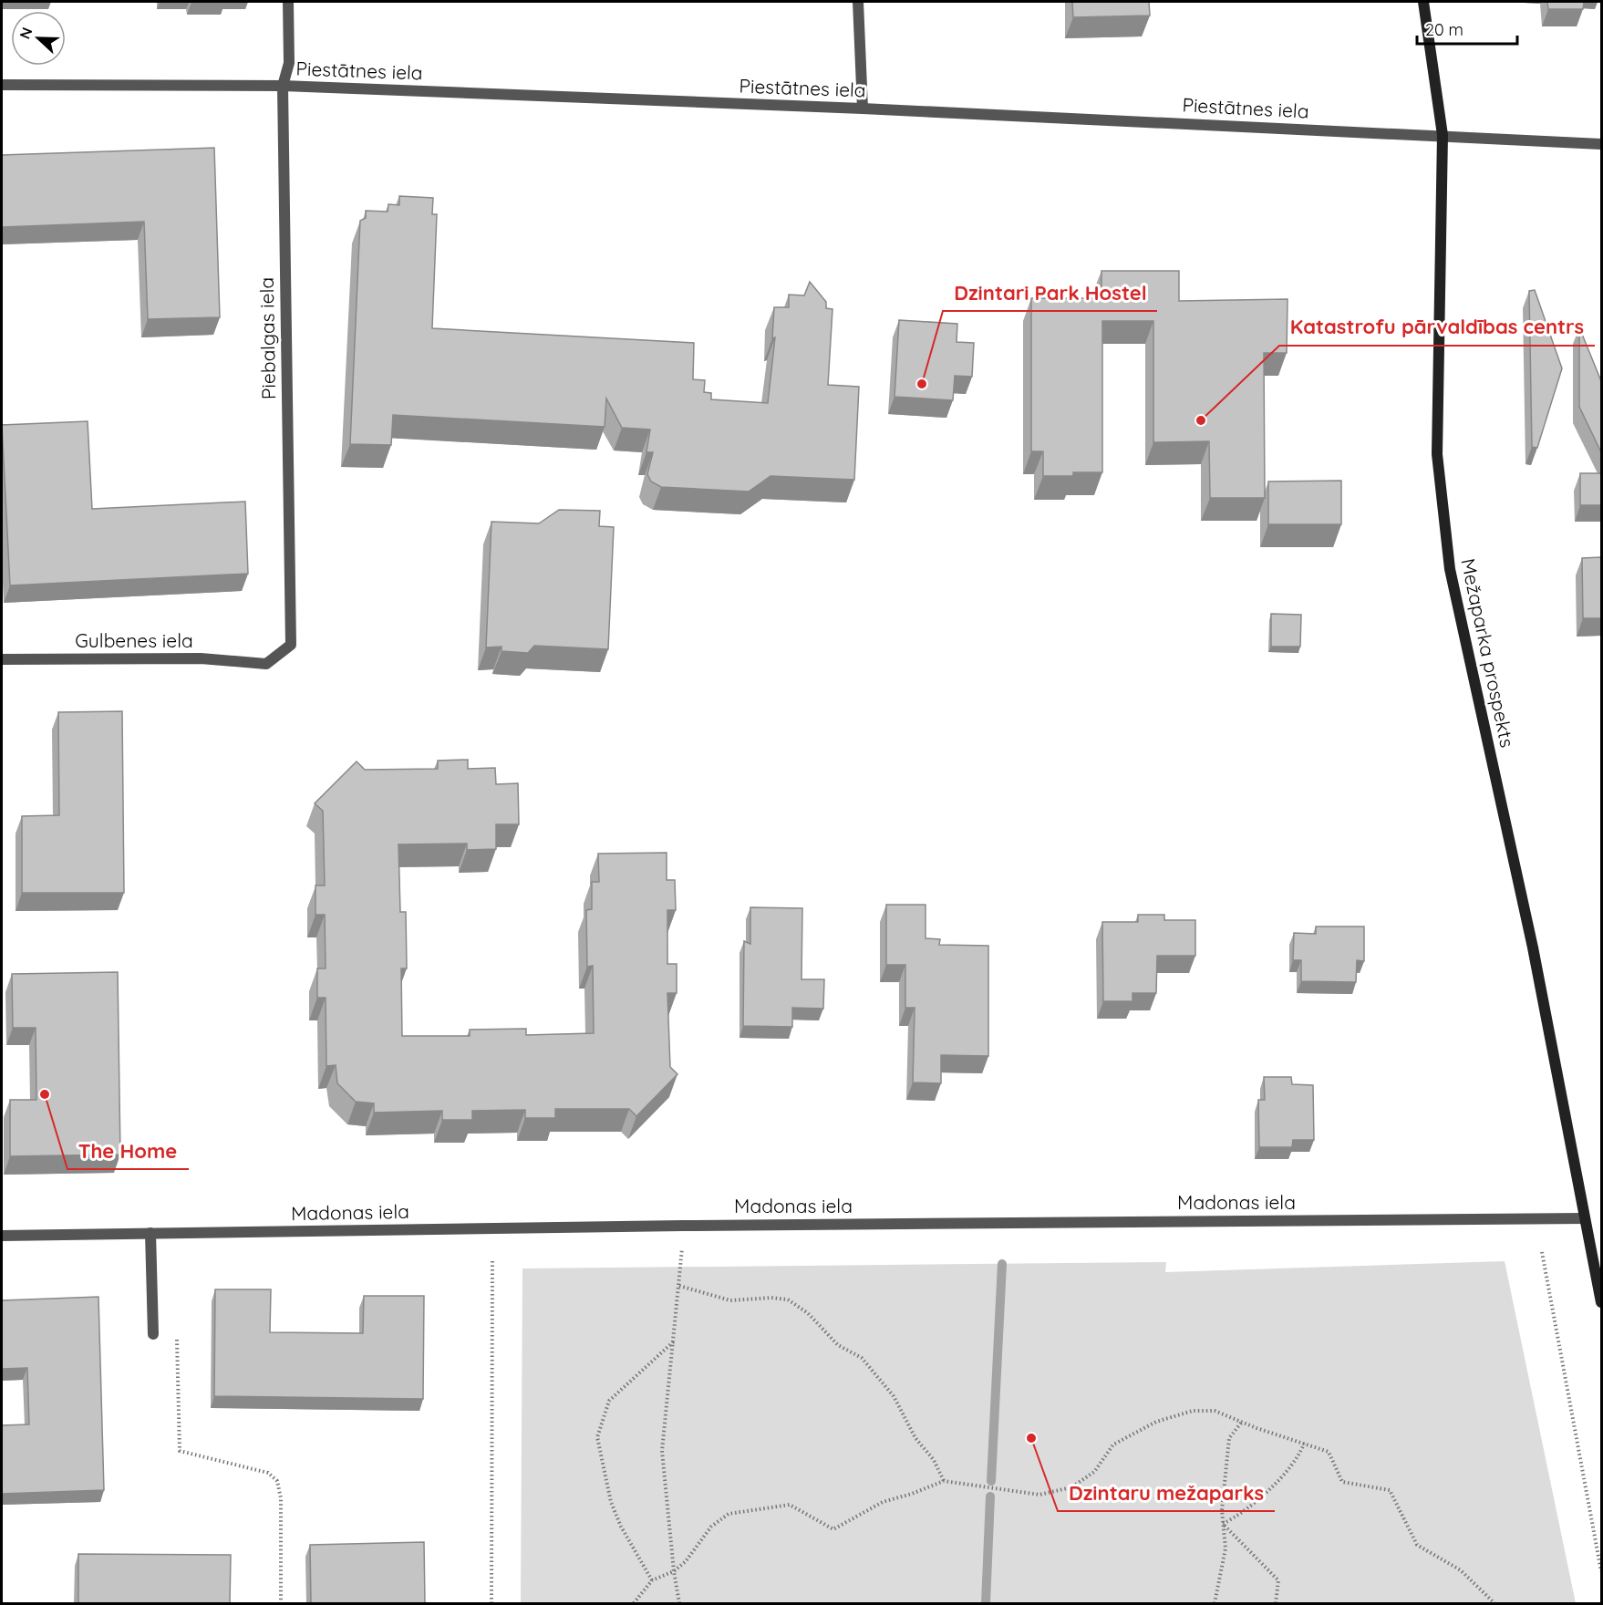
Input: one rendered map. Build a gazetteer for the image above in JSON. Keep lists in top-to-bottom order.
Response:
{
  "streets": {
    "main road": ["Mežaparka prospekts"],
    "street": [
      "Piestātnes iela",
      "Piebalgas iela",
      "Gulbenes iela",
      "Madonas iela"
    ]
  },
  "crossings": [
    ["Piestātnes iela", "Piebalgas iela"],
    ["Piestātnes iela", "Mežaparka prospekts"],
    ["Piebalgas iela", "Gulbenes iela"],
    ["Mežaparka prospekts", "Madonas iela"]
  ],
  "places": [
    "Dzintari Park Hostel",
    "Katastrofu pārvaldības centrs",
    "The Home",
    "Dzintaru mežaparks"
  ],
  "scale_bar": "20 m",
  "north": "left"
}
